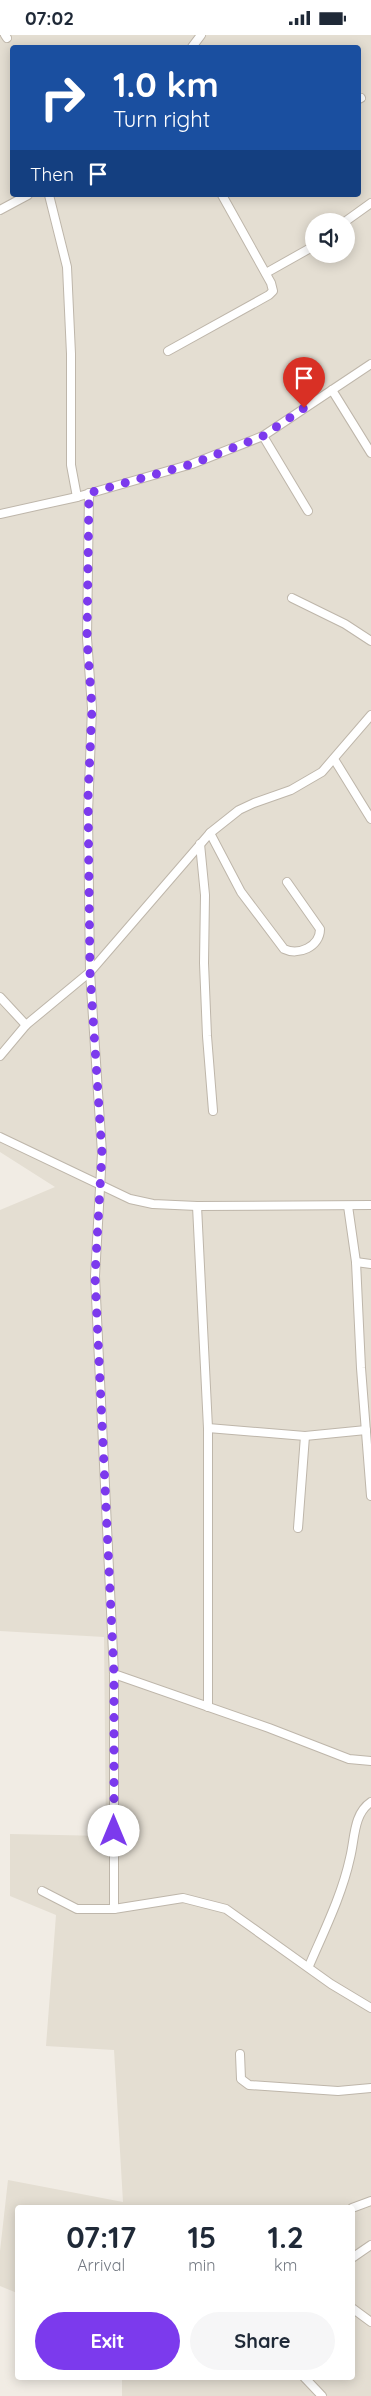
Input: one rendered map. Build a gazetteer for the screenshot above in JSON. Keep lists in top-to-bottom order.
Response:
{
  "page": {
    "status": "07:02",
    "turn": ["1.0 km", "Turn right"],
    "then": "Then",
    "eta": [
      "07:17",
      "Arrival",
      "15",
      "min",
      "1.2",
      "km"
    ],
    "buttons": ["Exit", "Share"]
  }
}
